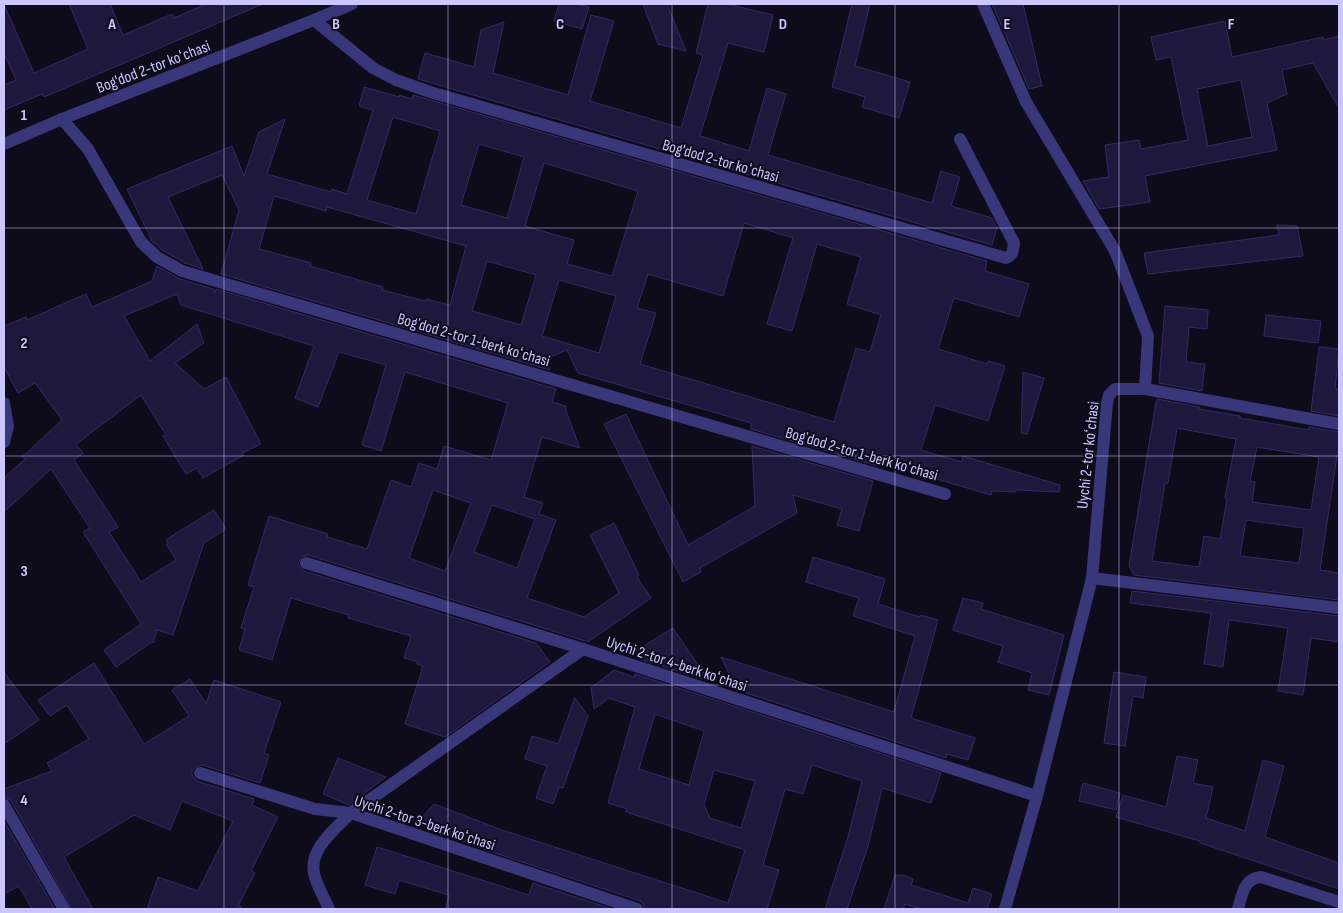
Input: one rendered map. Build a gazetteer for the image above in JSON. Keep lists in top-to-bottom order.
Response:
{
  "streets": {
    "street": [
      "Bog'dod 2-tor koʻchasi",
      "Bogʼdod 2-tor 1-berk koʻchasi",
      "Uychi 2-tor koʻchasi",
      "Uychi 2-tor 4-berk koʻchasi",
      "Uychi 2-tor 3-berk koʻchasi"
    ]
  },
  "crossings": [
    ["Bog'dod 2-tor koʻchasi", "Bogʼdod 2-tor 1-berk koʻchasi"],
    ["Uychi 2-tor koʻchasi", "Uychi 2-tor 4-berk koʻchasi"]
  ],
  "grid": {
    "columns": [
      "A",
      "B",
      "C",
      "D",
      "E",
      "F"
    ],
    "rows": [
      "1",
      "2",
      "3",
      "4"
    ]
  }
}
